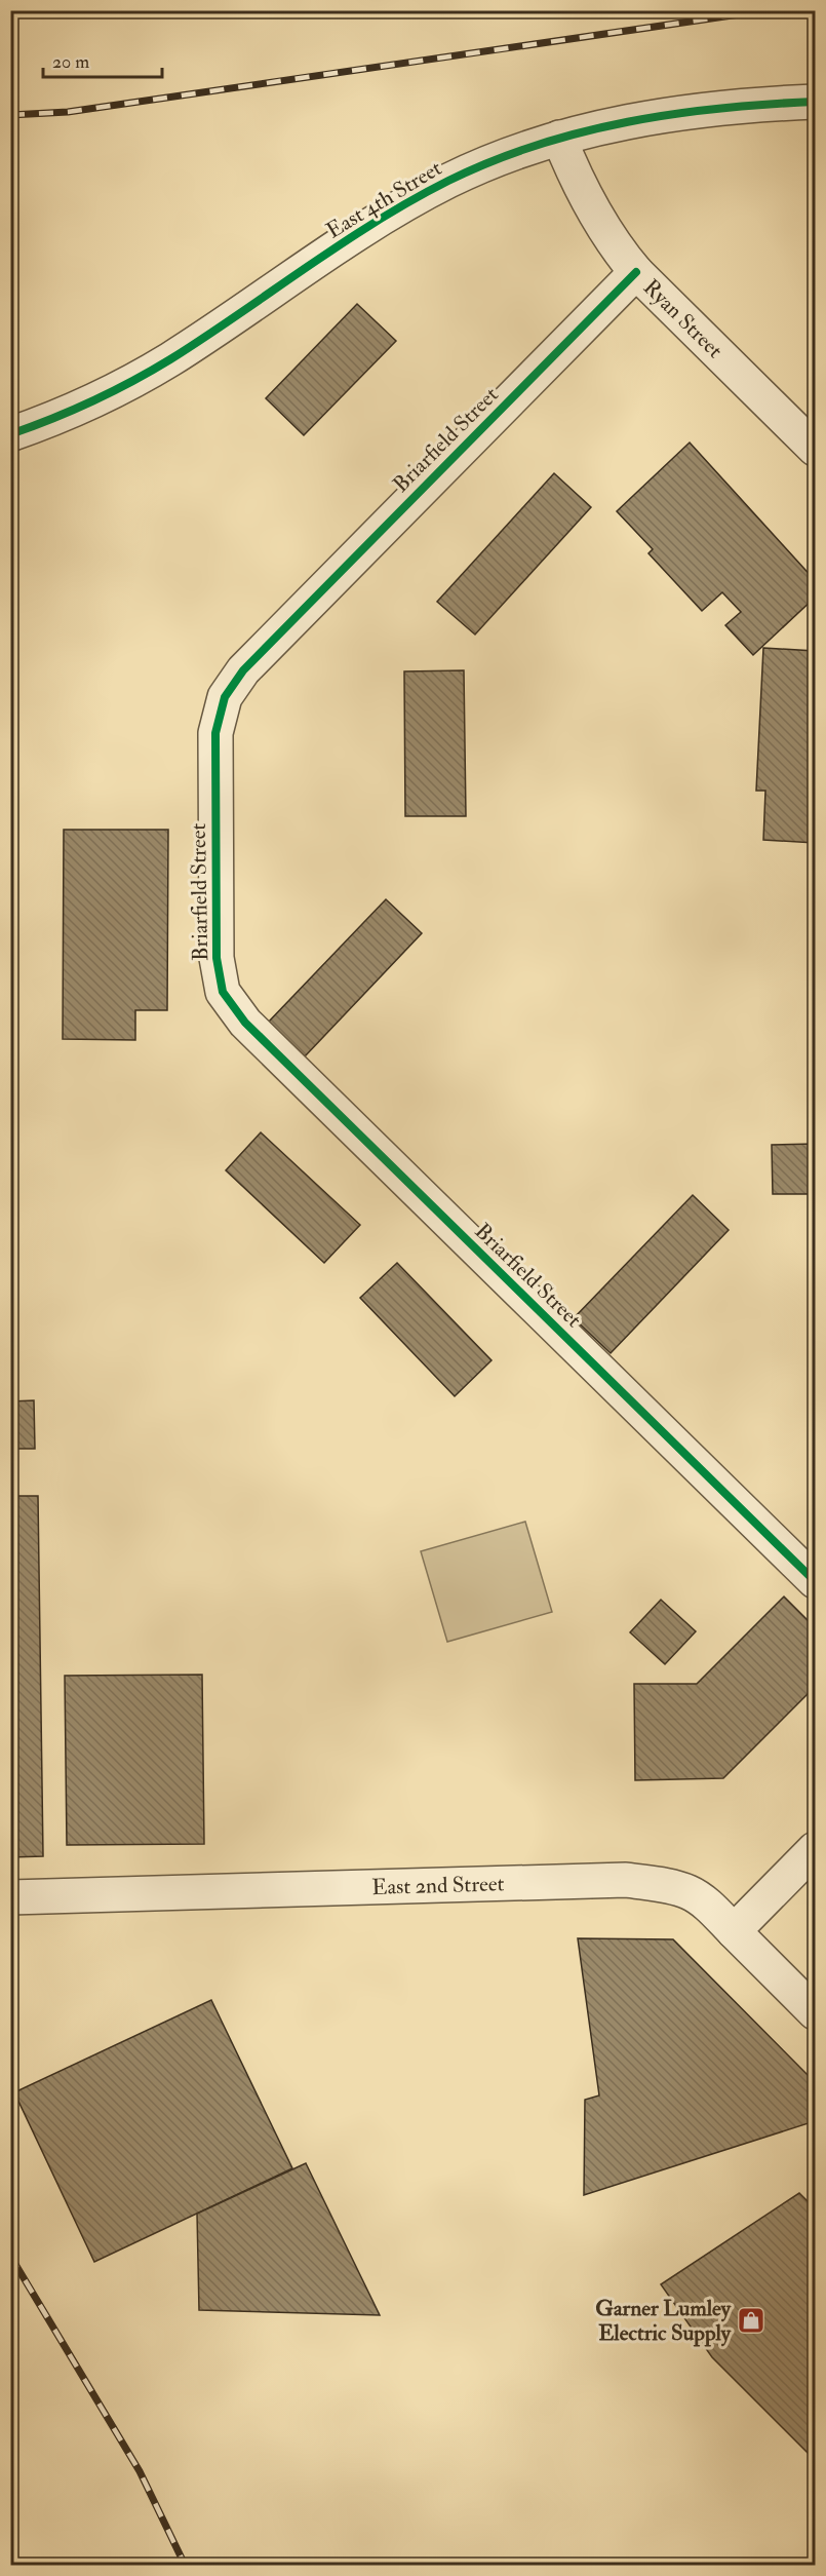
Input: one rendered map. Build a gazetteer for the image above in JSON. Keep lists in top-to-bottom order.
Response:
{
  "streets": {
    "street": [
      "East 4th Street",
      "Ryan Street",
      "Briarfield Street",
      "East 2nd Street"
    ]
  },
  "crossings": [
    ["East 4th Street", "Ryan Street"],
    ["Ryan Street", "Briarfield Street"]
  ],
  "places": {
    "shop": ["Garner Lumley Electric Supply"]
  },
  "scale_bar": "20 m"
}
